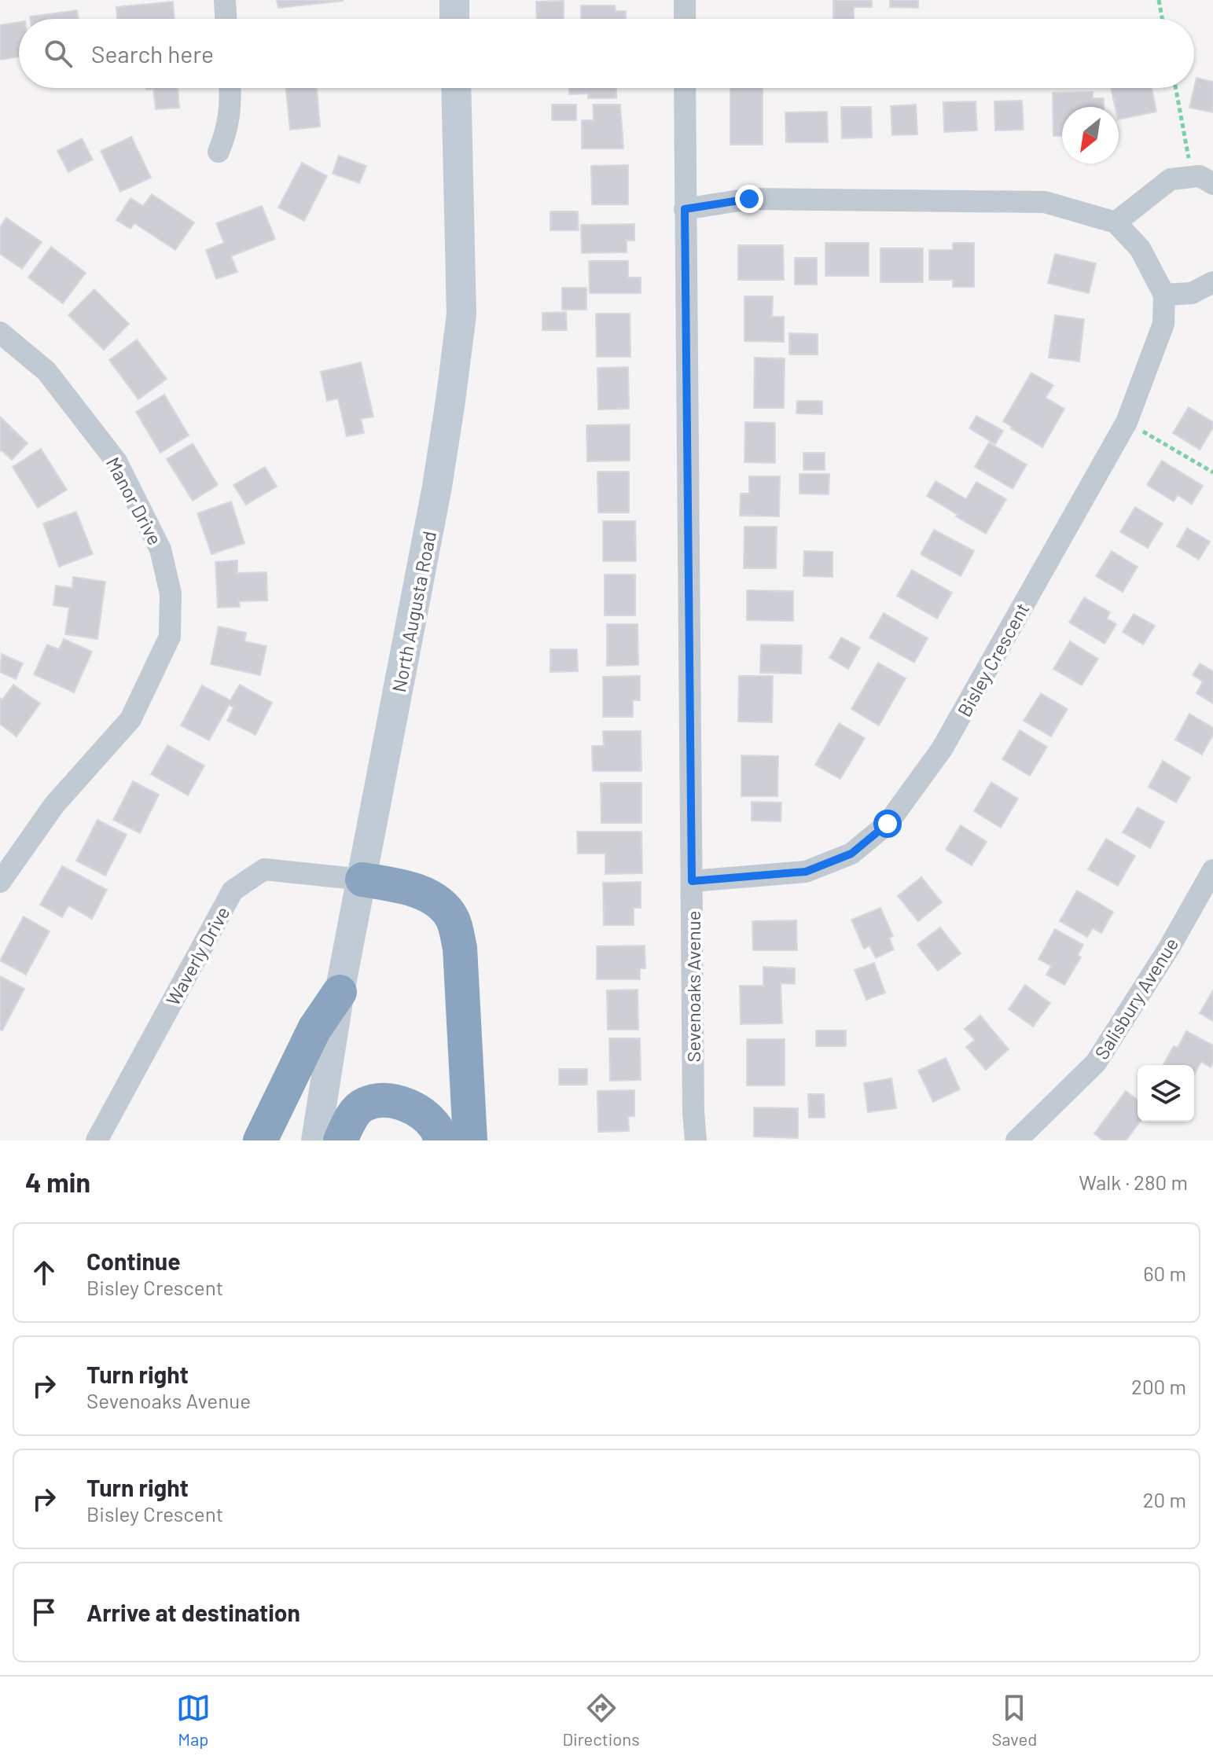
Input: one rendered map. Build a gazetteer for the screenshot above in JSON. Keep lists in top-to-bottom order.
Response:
{
  "streets": {
    "main road": ["North Augusta Road"],
    "street": [
      "Manor Drive",
      "Bisley Crescent",
      "Waverly Drive",
      "Sevenoaks Avenue",
      "Salisbury Avenue"
    ]
  },
  "crossings": [
    ["North Augusta Road", "Waverly Drive"],
    ["Bisley Crescent", "Sevenoaks Avenue"]
  ],
  "north": "bottom left",
  "page": {
    "search": "Search here",
    "heading": ["4 min", "Walk · 280 m"],
    "list": [
      ["Continue", "Bisley Crescent", "60 m"],
      ["Turn right", "Sevenoaks Avenue", "200 m"],
      ["Turn right", "Bisley Crescent", "20 m"],
      "Arrive at destination"
    ],
    "nav": ["Map", "Directions", "Saved"]
  }
}
